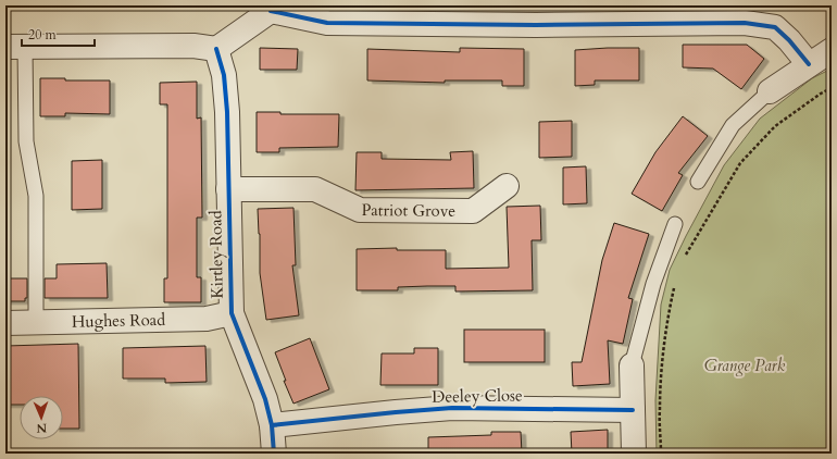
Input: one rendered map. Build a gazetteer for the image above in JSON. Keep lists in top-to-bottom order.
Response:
{
  "streets": {
    "street": [
      "Patriot Grove",
      "Kirtley Road",
      "Hughes Road",
      "Deeley Close"
    ]
  },
  "crossings": [
    ["Patriot Grove", "Kirtley Road"],
    ["Kirtley Road", "Hughes Road"],
    ["Kirtley Road", "Deeley Close"]
  ],
  "parks": ["Grange Park"],
  "scale_bar": "20 m",
  "north": "bottom"
}
